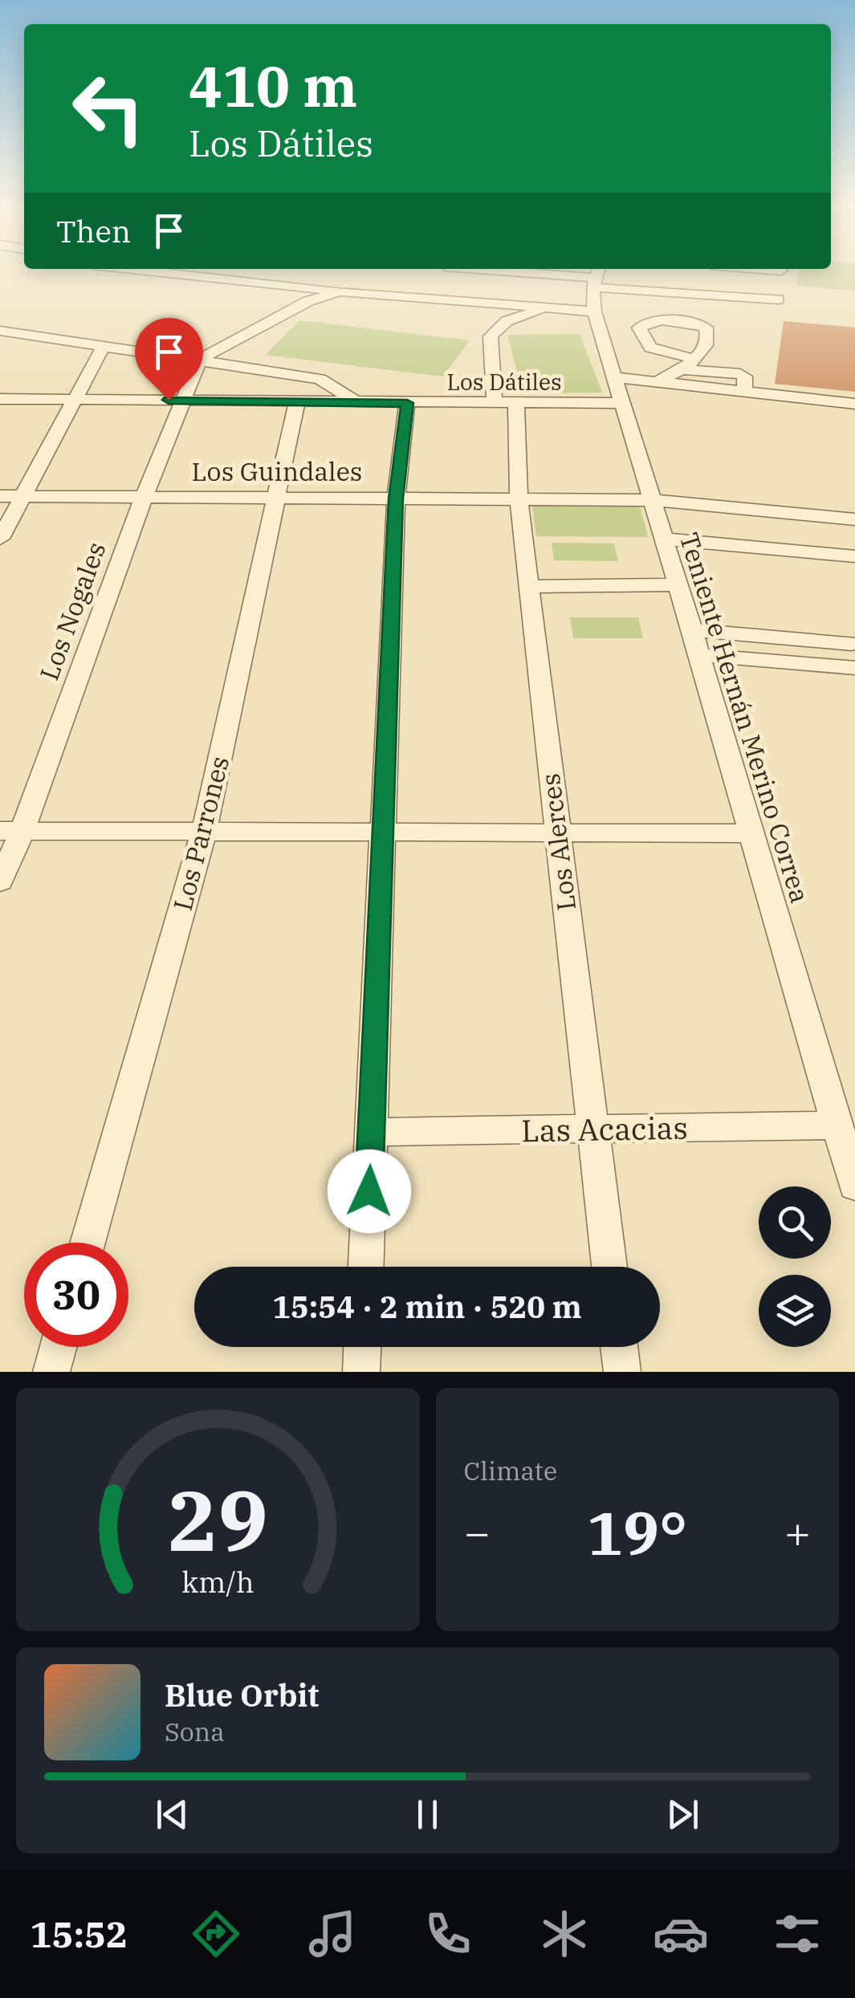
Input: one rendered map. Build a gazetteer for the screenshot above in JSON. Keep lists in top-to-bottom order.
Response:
{
  "streets": {
    "street": [
      "Los Dátiles",
      "Los Guindales",
      "Los Nogales",
      "Teniente Hernán Merino Correa",
      "Los Parrones",
      "Los Alerces",
      "Las Acacias"
    ]
  },
  "crossings": [
    ["Los Dátiles", "Los Nogales"],
    ["Los Dátiles", "Teniente Hernán Merino Correa"],
    ["Los Dátiles", "Los Parrones"],
    ["Los Dátiles", "Los Alerces"],
    ["Los Guindales", "Los Nogales"],
    ["Los Guindales", "Teniente Hernán Merino Correa"],
    ["Los Guindales", "Los Parrones"],
    ["Los Guindales", "Los Alerces"],
    ["Teniente Hernán Merino Correa", "Las Acacias"],
    ["Los Alerces", "Las Acacias"]
  ],
  "page": {
    "turn": ["410 m", "Los Dátiles"],
    "then": "Then",
    "limit": "30",
    "trip": "15:54 · 2 min · 520 m",
    "tile": "Climate",
    "heat": ["−", "19°", "+"],
    "song": ["Blue Orbit", "Sona"],
    "tabs": "15:52",
    "gauge": ["29", "km/h"]
  }
}
